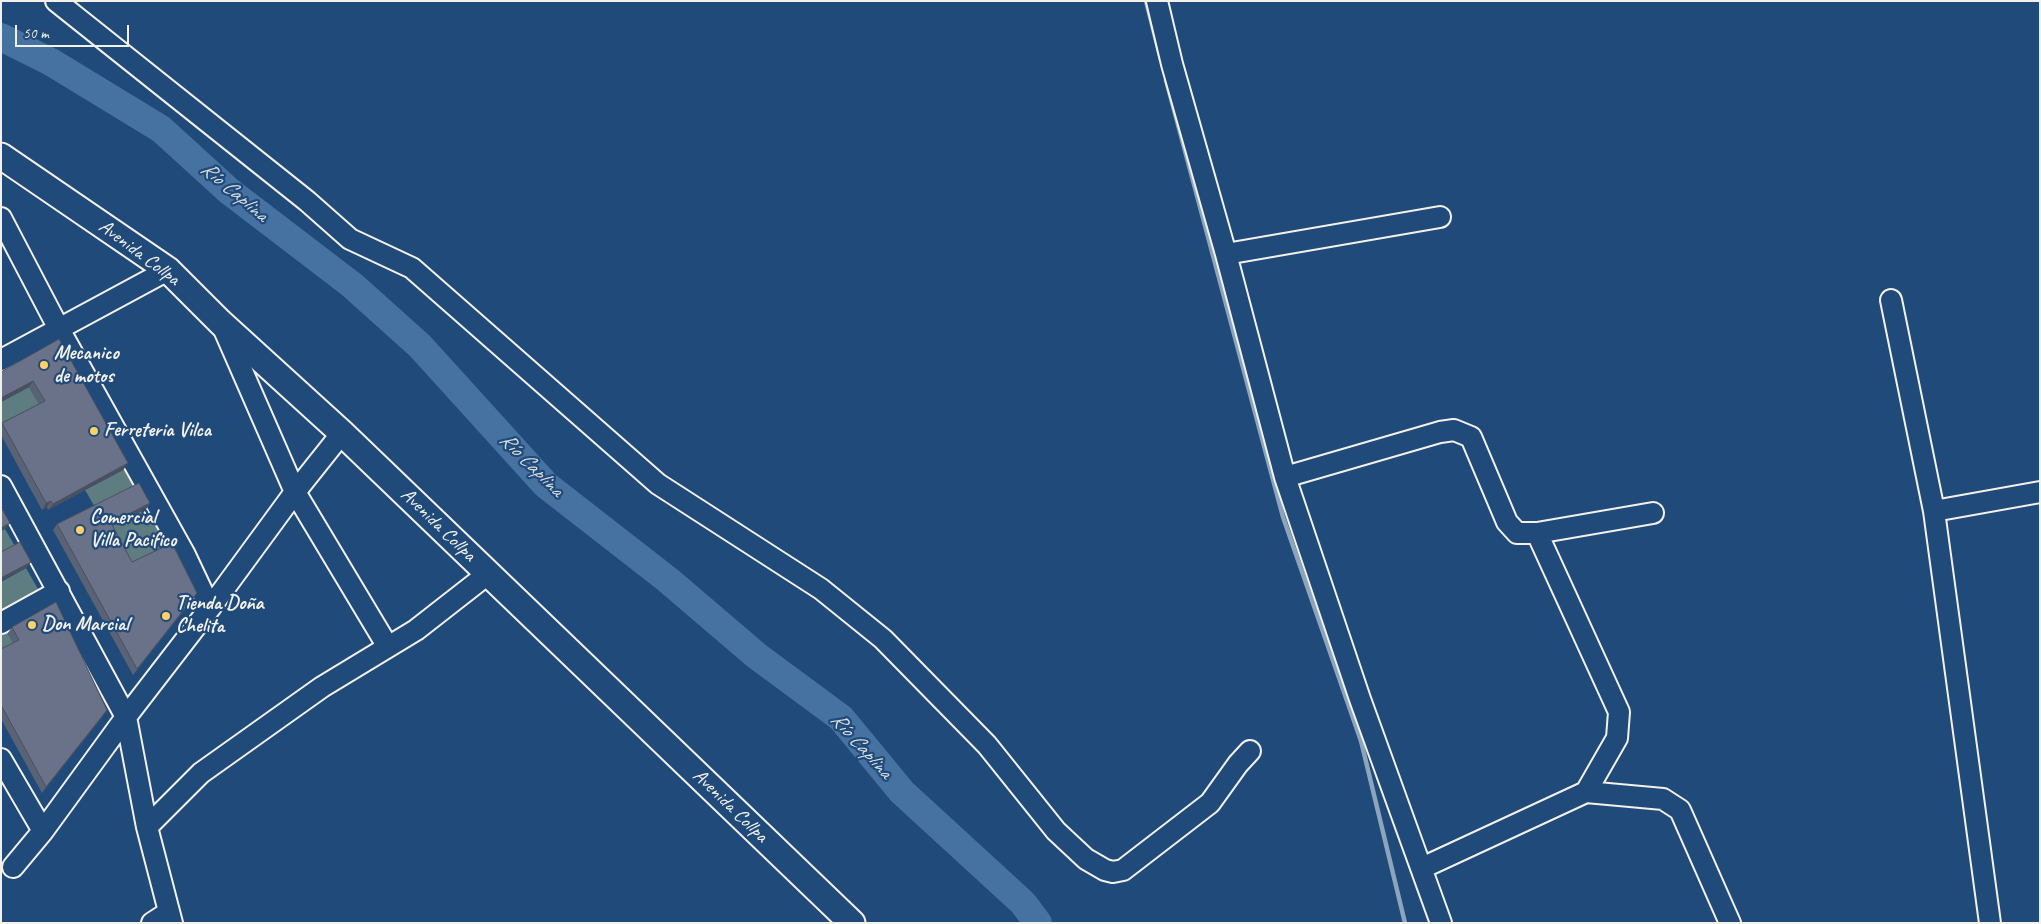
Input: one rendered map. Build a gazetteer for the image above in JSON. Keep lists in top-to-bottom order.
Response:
{
  "streets": {
    "main road": ["Avenida Collpa"]
  },
  "water": ["Río Caplina"],
  "places": [
    "Mecanico de motos",
    "Ferreteria Vilca",
    "Comercial Villa Pacifico",
    "Tienda Doña Chelita",
    "Don Marcial"
  ],
  "scale_bar": "50 m"
}
